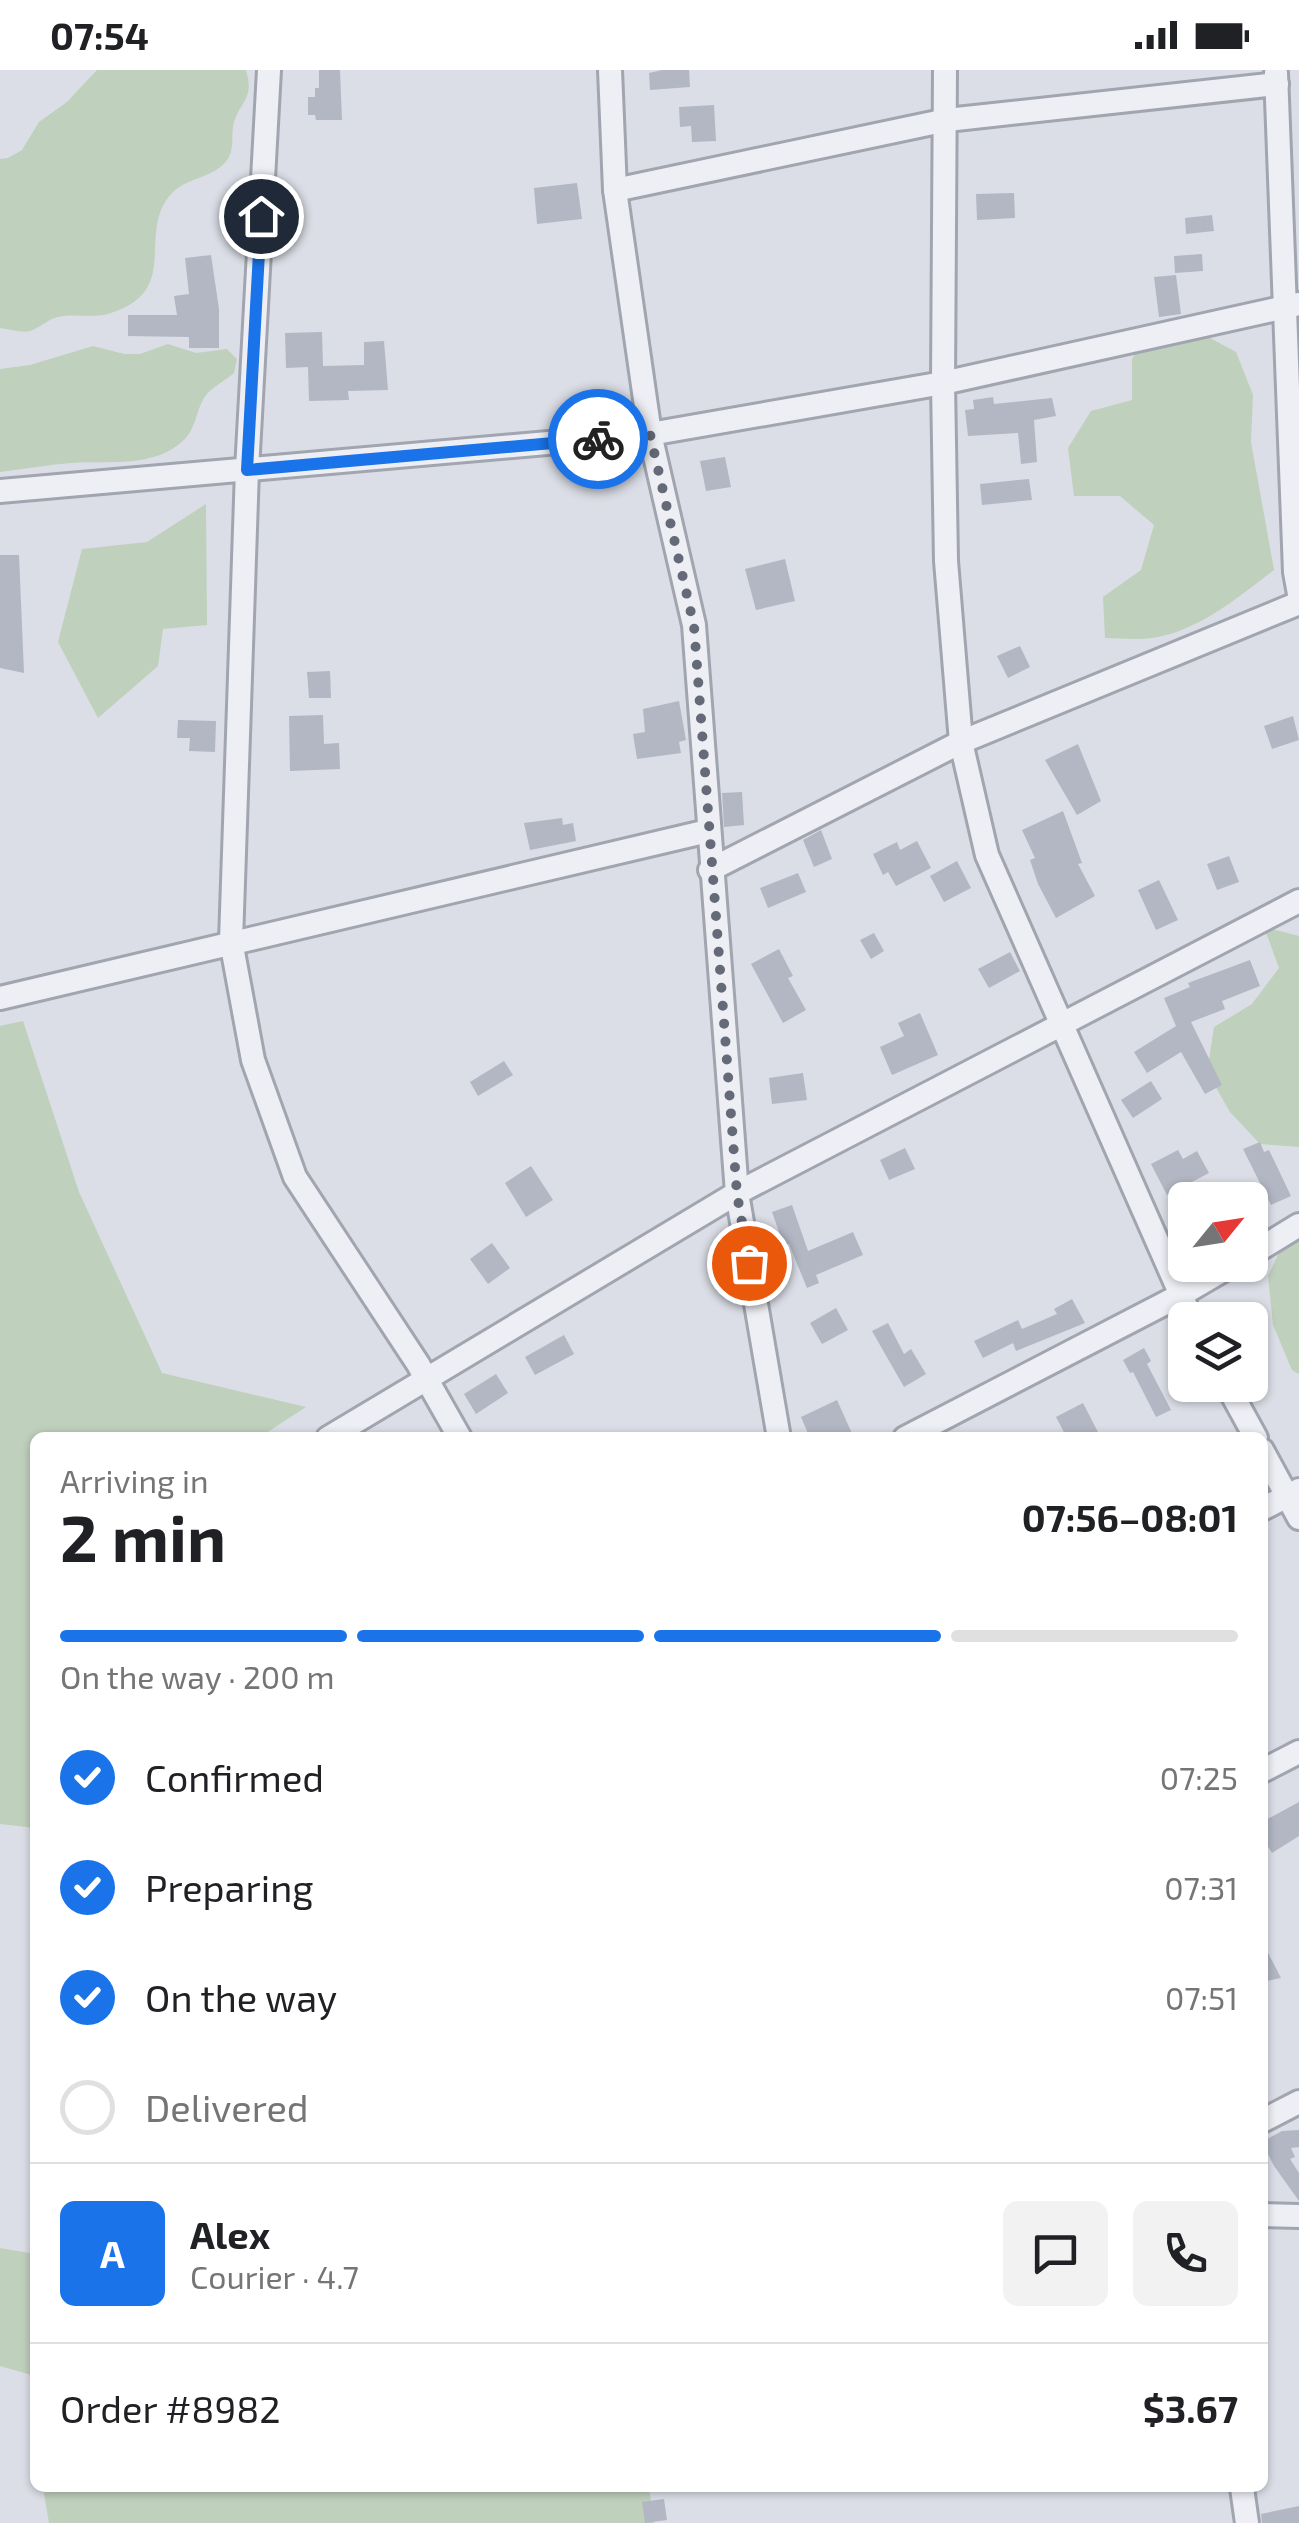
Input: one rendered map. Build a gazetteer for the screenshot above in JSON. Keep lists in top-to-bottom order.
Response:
{
  "north": "top right",
  "page": {
    "status": "07:54",
    "heading": ["2 min", "Arriving in", "07:56–08:01"],
    "panel": [
      "Alex",
      "Courier · 4.7",
      "Order #8982",
      "$3.67"
    ],
    "bar": "On the way · 200 m",
    "list": [
      ["Confirmed", "07:25"],
      ["Preparing", "07:31"],
      ["On the way", "07:51"],
      "Delivered"
    ],
    "round": "A"
  }
}
